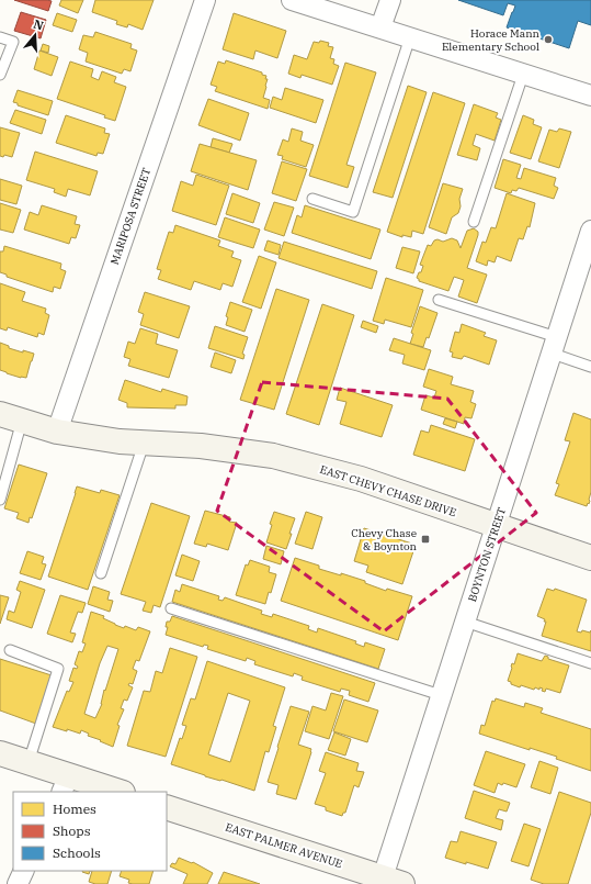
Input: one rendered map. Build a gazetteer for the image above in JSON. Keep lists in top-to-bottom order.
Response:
{
  "streets": {
    "main road": ["EAST CHEVY CHASE DRIVE", "EAST PALMER AVENUE"],
    "street": ["MARIPOSA STREET", "BOYNTON STREET"]
  },
  "crossings": [
    ["MARIPOSA STREET", "EAST CHEVY CHASE DRIVE"],
    ["EAST CHEVY CHASE DRIVE", "BOYNTON STREET"],
    ["BOYNTON STREET", "EAST PALMER AVENUE"]
  ],
  "places": {
    "other": ["Horace Mann Elementary School"],
    "transit": ["Chevy Chase & Boynton"]
  },
  "legend": ["Homes", "Shops", "Schools"],
  "north": "top"
}
